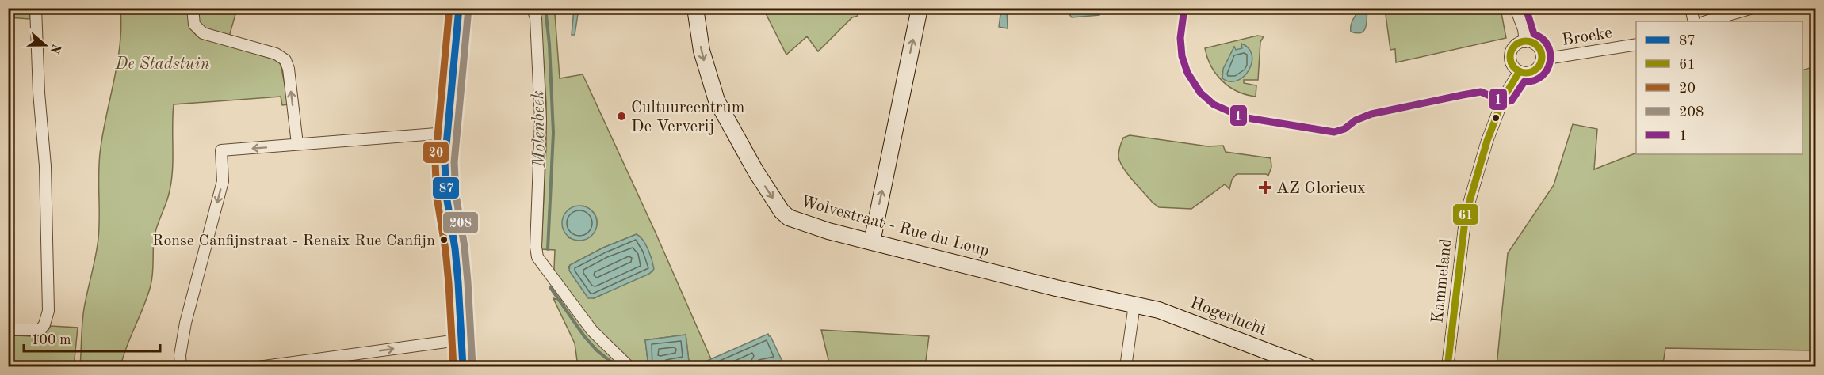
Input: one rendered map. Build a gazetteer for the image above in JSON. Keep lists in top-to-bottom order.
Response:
{
  "streets": {
    "street": [
      "Broeke",
      "Wolvestraat - Rue du Loup",
      "Kammeland",
      "Hogerlucht"
    ]
  },
  "crossings": [
    ["Broeke", "Kammeland"],
    ["Wolvestraat - Rue du Loup", "Hogerlucht"]
  ],
  "one_way": ["Wolvestraat - Rue du Loup"],
  "water": ["Molenbeek"],
  "parks": ["De Stadstuin"],
  "places": {
    "other": ["Cultuurcentrum De Ververij", "Ronse Canfijnstraat - Renaix Rue Canfijn"],
    "health": ["AZ Glorieux"]
  },
  "lines": [
    "transit line 87",
    "transit line 20",
    "transit line 1",
    "transit line 208",
    "transit line 61"
  ],
  "legend": [
    "87",
    "61",
    "20",
    "208",
    "1"
  ],
  "scale_bar": "100 m",
  "north": "right"
}
